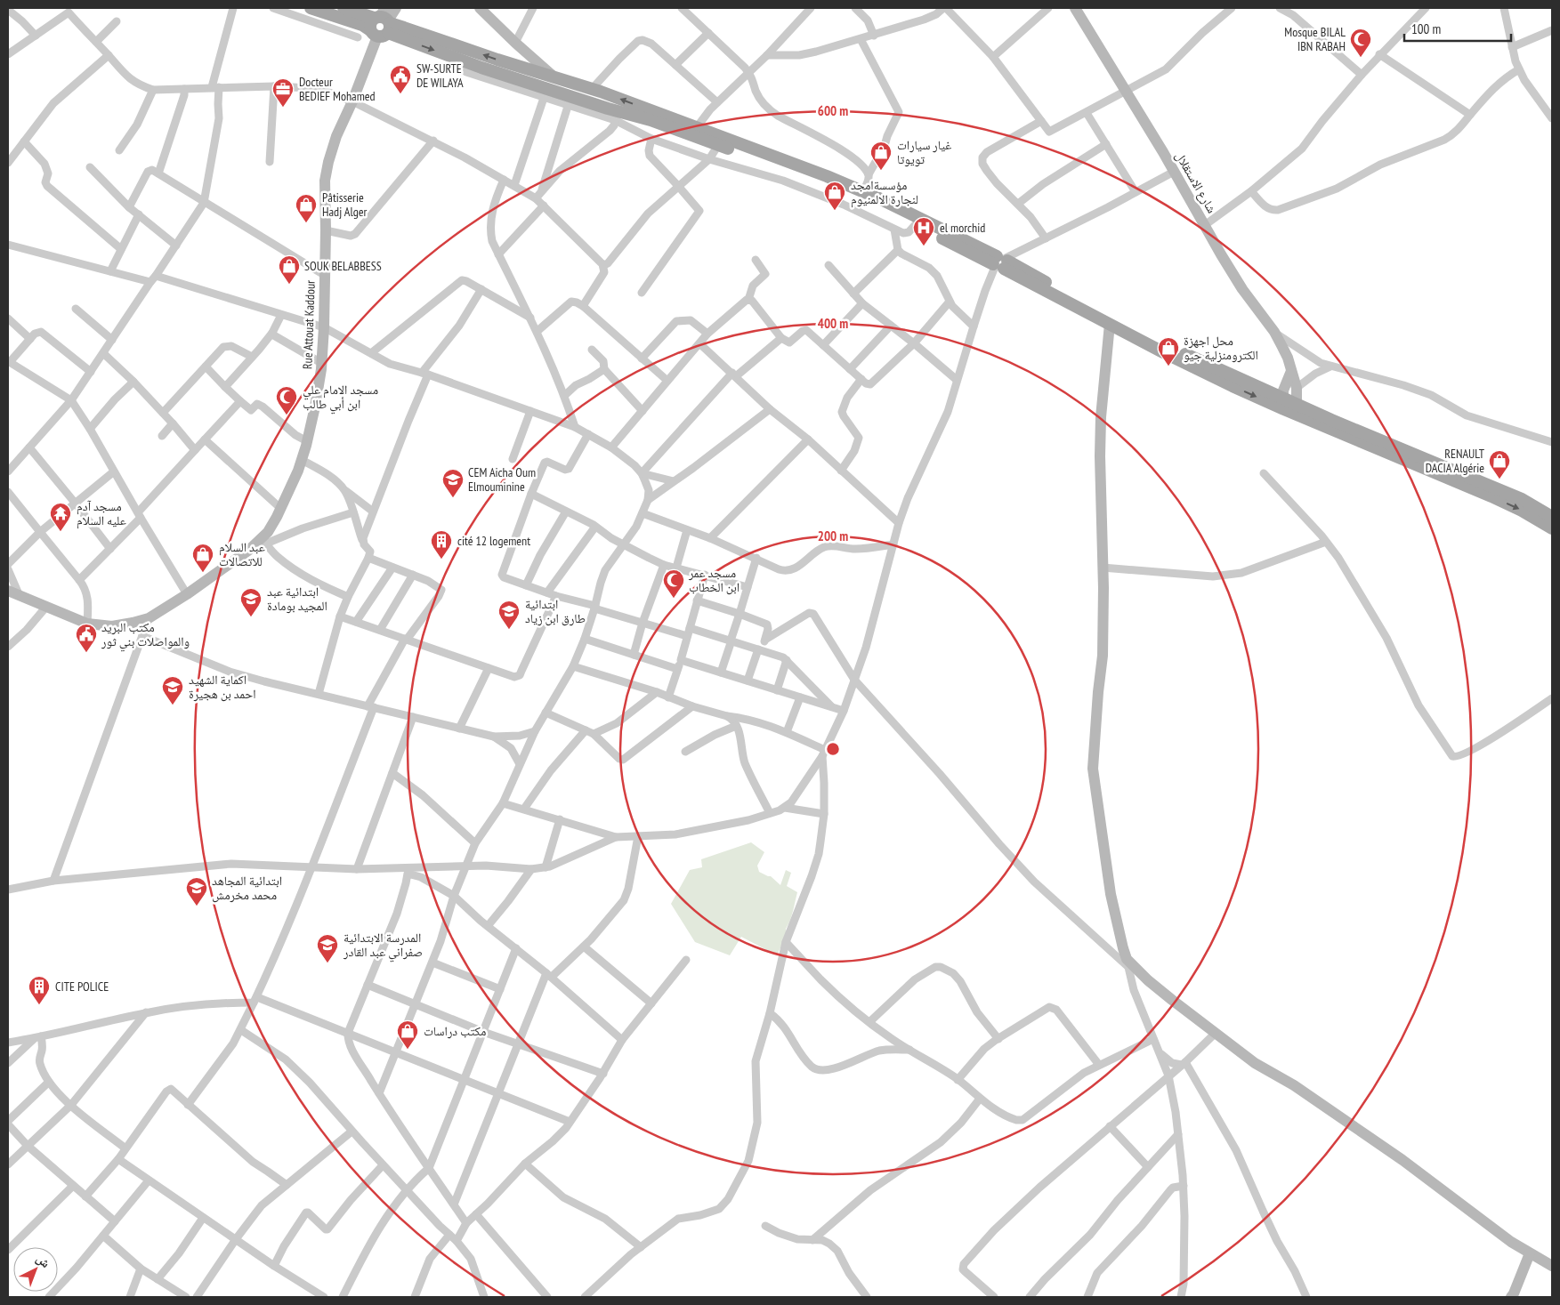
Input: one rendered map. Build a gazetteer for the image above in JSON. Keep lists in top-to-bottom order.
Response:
{
  "streets": {
    "street": ["شارع الاستقلال", "Rue Attouat Kaddour"]
  },
  "places": {
    "mosque": ["Mosque BILAL IBN RABAH", "مسجد الامام علي ابن أبي طالب", "مسجد عمر ابن الخطاب"],
    "public building": ["SW-SURTE DE WILAYA", "مكتب البريد والمواصلات بني ثور"],
    "office": ["Docteur BEDIEF Mohamed"],
    "shop": [
      "غيار سيارات تويوتا",
      "مؤسسةامجد لنجارة الالمنيوم",
      "Pâtisserie Hadj Alger",
      "SOUK BELABBESS",
      "محل اجهزة الكترومنزلية جيو",
      "RENAULT DACIA Algérie",
      "عبد السلام للاتصالات",
      "مكتب دراسات"
    ],
    "hospital": ["el morchid"],
    "school or university": [
      "CEM Aicha Oum Elmouminine",
      "ابتدائية عبد المجيد بومادة",
      "ابتدائية طارق ابن زياد",
      "اكماية الشهيد احمد بن هجيرة",
      "ابتدائية المجاهد محمد مخرمش",
      "المدرسة الابتدائية صفراني عبد القادر"
    ],
    "temple": ["مسجد آدم عليه السلام"],
    "building": ["cité 12 logement", "CITE POLICE"]
  },
  "scale_bar": "100 m",
  "north": "top right",
  "rings": ["600 m", "400 m", "200 m"]
}
